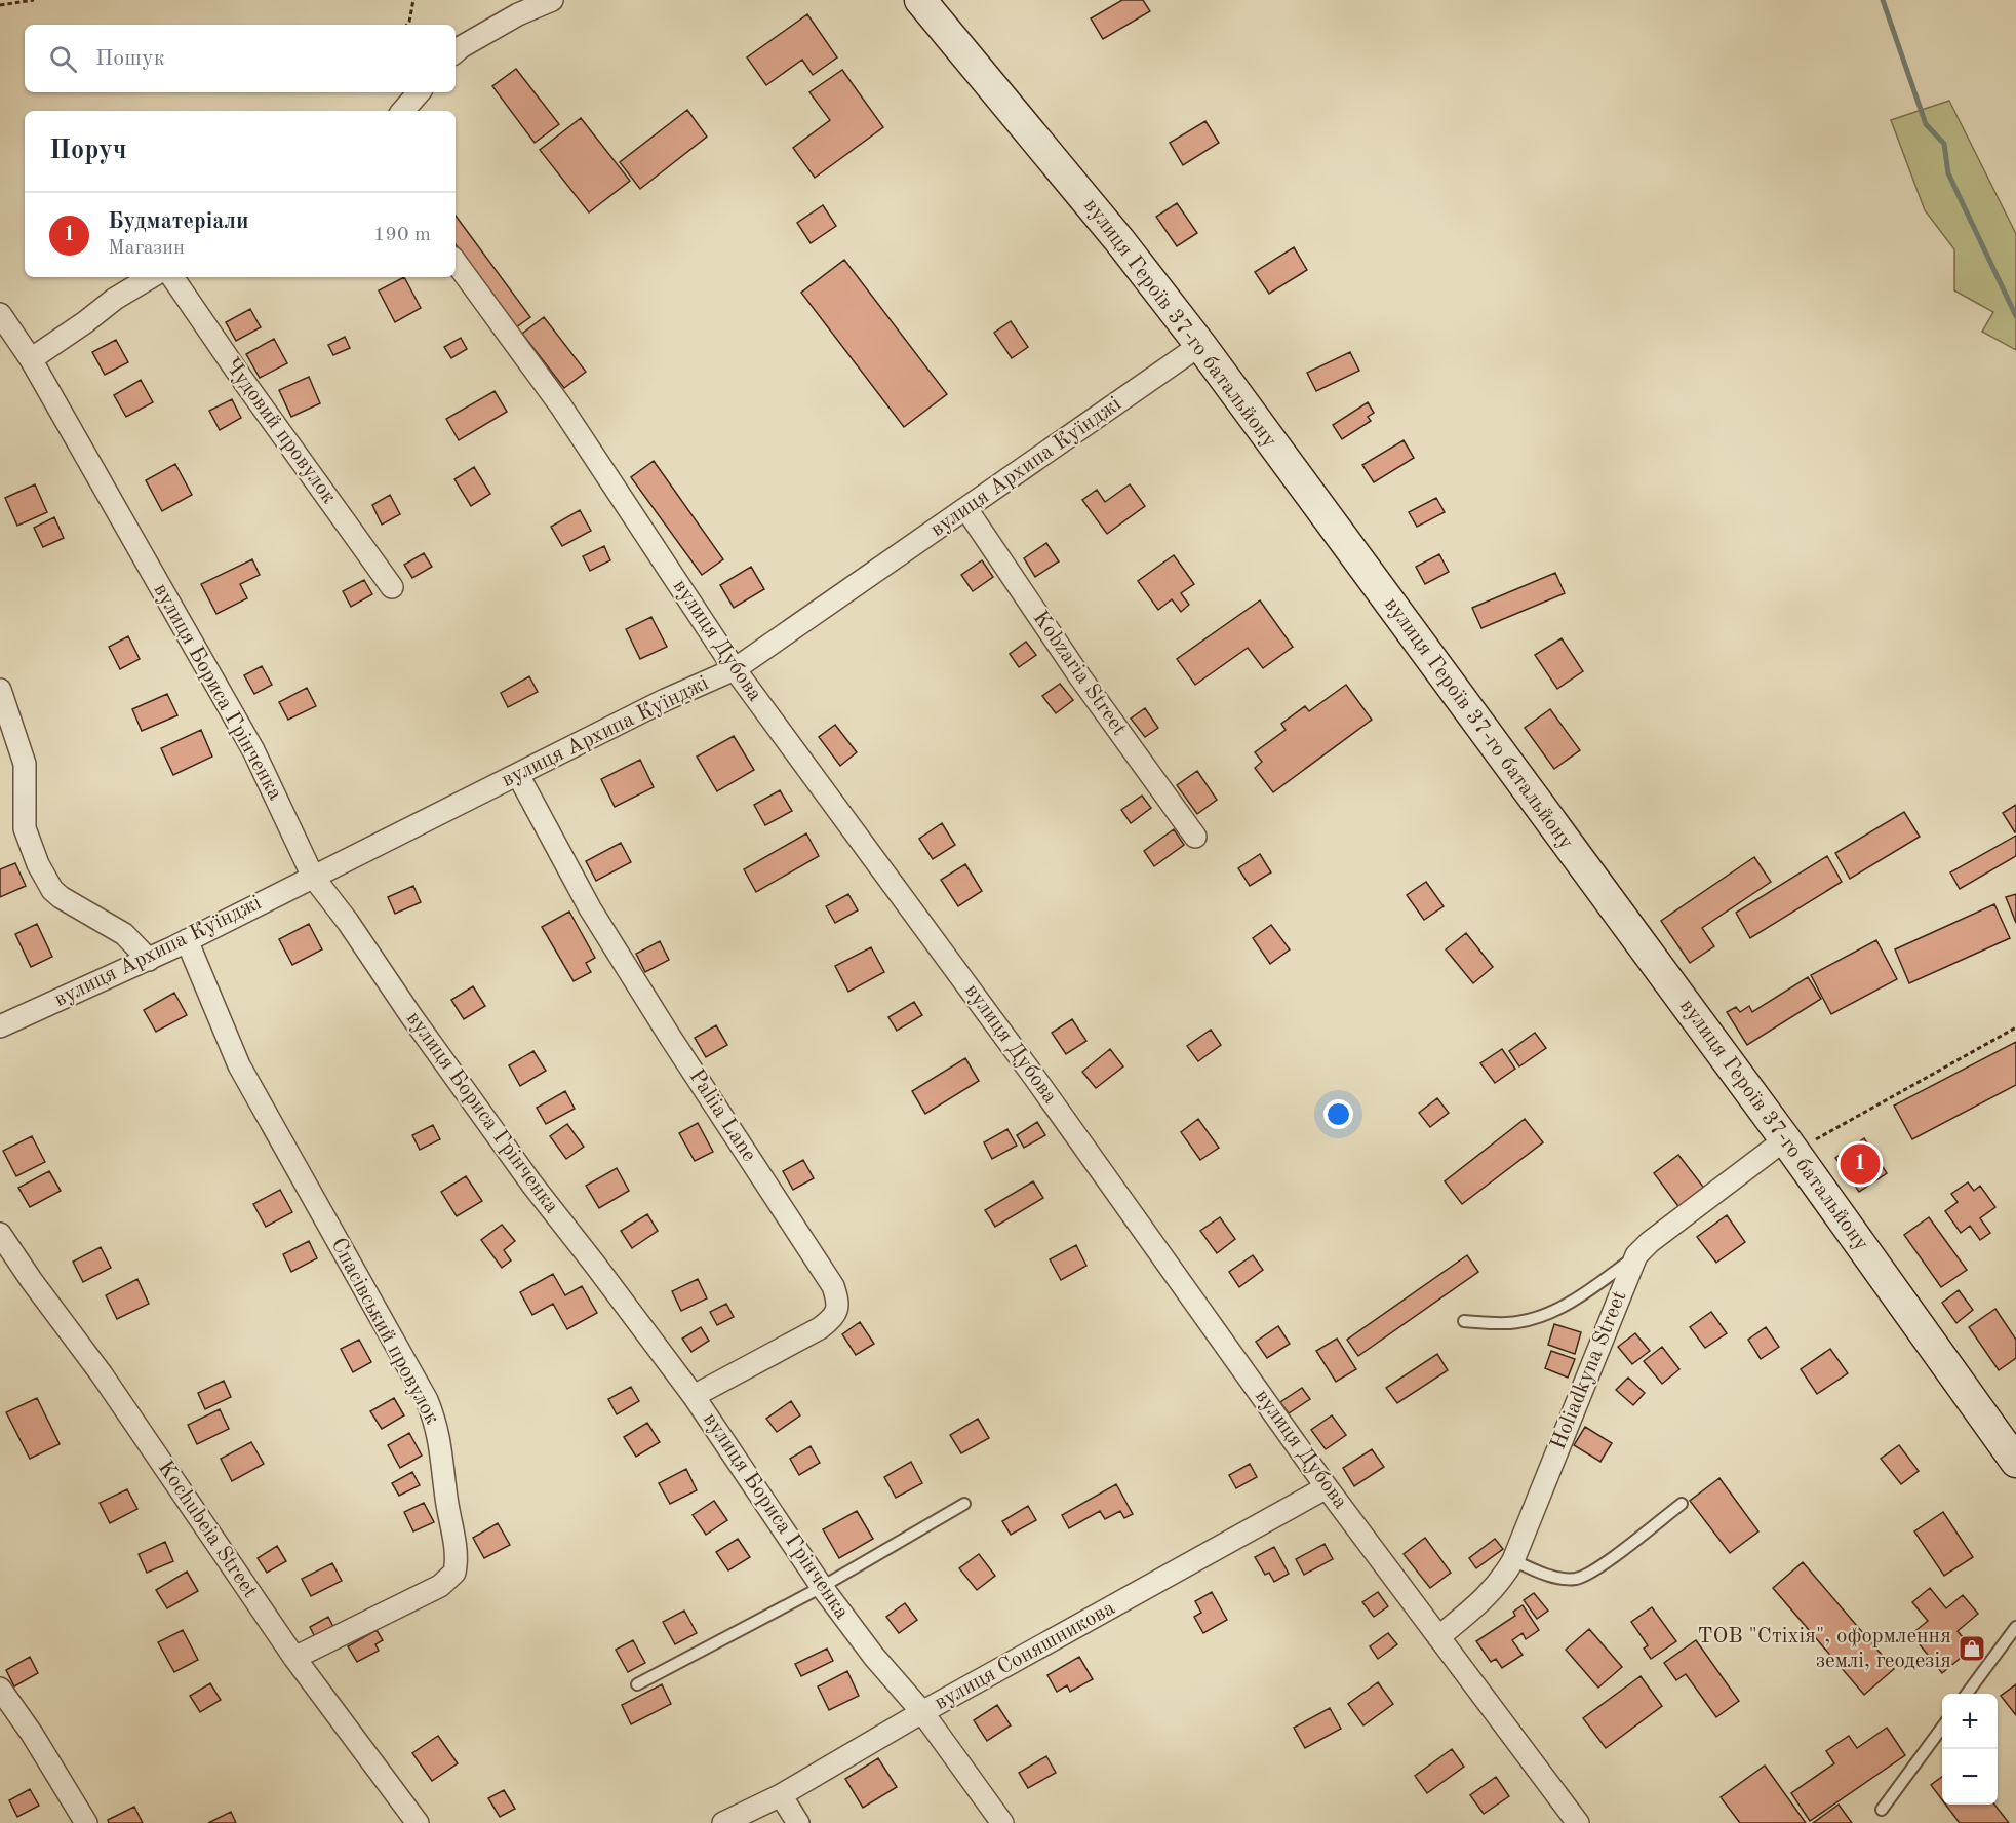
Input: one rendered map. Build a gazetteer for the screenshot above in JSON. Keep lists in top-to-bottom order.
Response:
{
  "streets": {
    "street": [
      "вулиця Героїв 37-го батальйону",
      "Чудовий провулок",
      "вулиця Архипа Куїнджі",
      "вулиця Дубова",
      "Kobzaria Street",
      "вулиця Бориса Грінченка",
      "Paliia Lane",
      "Спасівський провулок",
      "Holiadkyna Street",
      "Kochubeia Street",
      "вулиця Соняшникова"
    ]
  },
  "crossings": [
    ["вулиця Героїв 37-го батальйону", "вулиця Архипа Куїнджі"],
    ["вулиця Героїв 37-го батальйону", "Holiadkyna Street"],
    ["вулиця Архипа Куїнджі", "вулиця Дубова"],
    ["вулиця Архипа Куїнджі", "Kobzaria Street"],
    ["вулиця Архипа Куїнджі", "вулиця Бориса Грінченка"],
    ["вулиця Архипа Куїнджі", "Paliia Lane"],
    ["вулиця Архипа Куїнджі", "Спасівський провулок"],
    ["вулиця Дубова", "Holiadkyna Street"],
    ["вулиця Дубова", "вулиця Соняшникова"],
    ["вулиця Бориса Грінченка", "Paliia Lane"],
    ["вулиця Бориса Грінченка", "вулиця Соняшникова"],
    ["Спасівський провулок", "Kochubeia Street"]
  ],
  "places": {
    "shop": ["ТОВ \"Стіхія\", оформлення землі, геодезія"]
  },
  "page": {
    "search": "Пошук",
    "heading": "Поруч",
    "list": [
      {
        "mark": "1",
        "name": "Будматеріали",
        "note": "Магазин",
        "value": "190 m"
      }
    ],
    "pins": "1",
    "map_buttons": ["+", "−"]
  }
}
